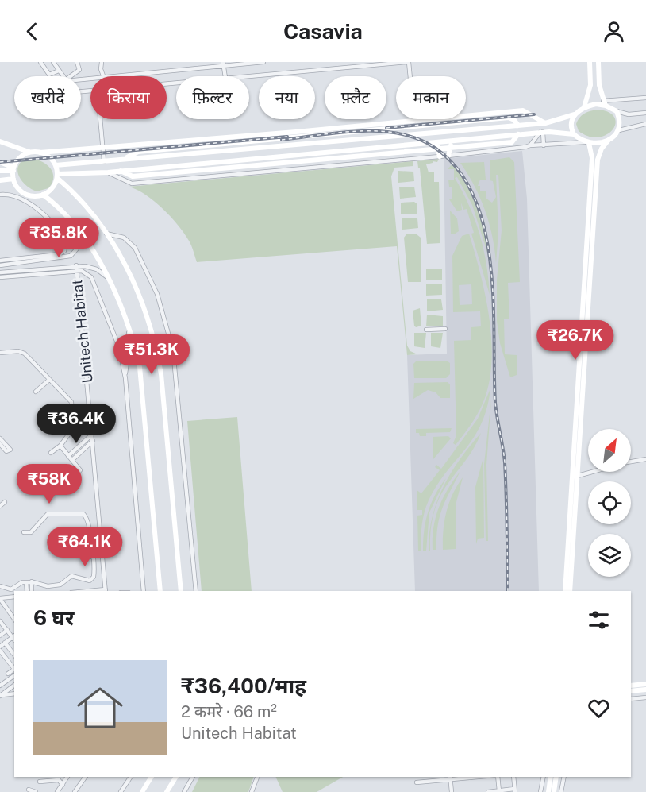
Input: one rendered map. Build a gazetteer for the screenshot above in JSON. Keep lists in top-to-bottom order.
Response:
{
  "streets": {
    "street": ["Unitech Habitat"]
  },
  "north": "top right",
  "page": {
    "header": "Casavia",
    "chip": [
      "खरीदें",
      "किराया",
      "फ़िल्टर",
      "नया",
      "फ़्लैट",
      "मकान"
    ],
    "price": [
      "₹35.8K",
      "₹26.7K",
      "₹51.3K",
      "₹36.4K",
      "₹58K",
      "₹64.1K"
    ],
    "heading": "6 घर",
    "list": [
      {
        "name": "₹36,400/माह",
        "note": "2 कमरे · 66 m² · Unitech Habitat"
      }
    ]
  }
}
